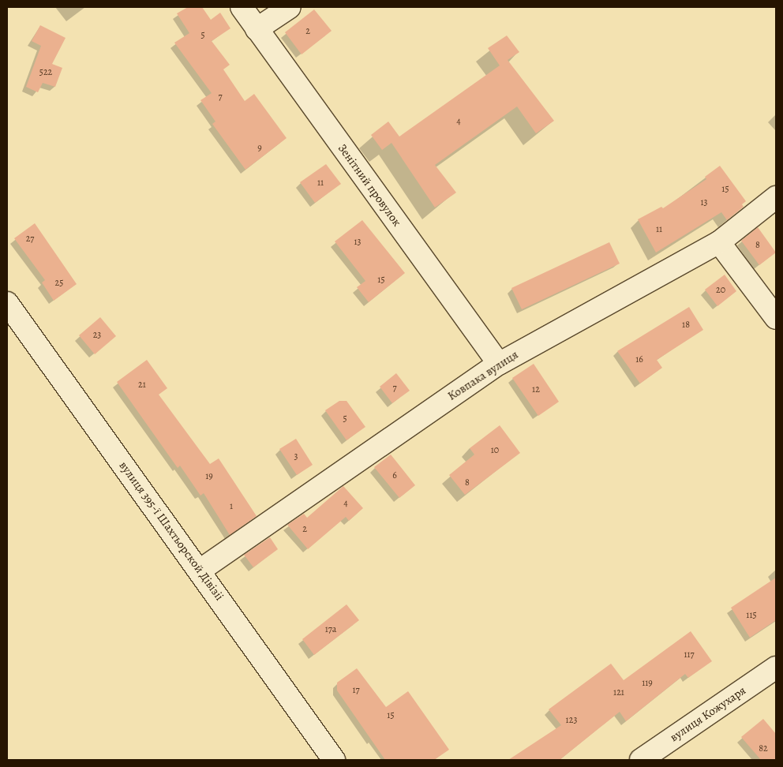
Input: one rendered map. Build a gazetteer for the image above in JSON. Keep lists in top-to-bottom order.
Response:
{
  "streets": {
    "street": [
      "Зенітний провулок",
      "Ковпака вулиця",
      "вулиця 395-ї Шахтьорской Дівізіі",
      "вулиця Кожухаря"
    ]
  },
  "crossings": [
    ["Зенітний провулок", "Ковпака вулиця"],
    ["Ковпака вулиця", "вулиця 395-ї Шахтьорской Дівізіі"]
  ],
  "house_numbers": [
    "2",
    "5",
    "522",
    "7",
    "4",
    "9",
    "11",
    "15",
    "13",
    "11",
    "27",
    "13",
    "8",
    "15",
    "25",
    "20",
    "18",
    "23",
    "16",
    "21",
    "7",
    "12",
    "5",
    "10",
    "3",
    "6",
    "19",
    "8",
    "4",
    "1",
    "2",
    "115",
    "17а",
    "117",
    "119",
    "17",
    "121",
    "15",
    "123",
    "82"
  ]
}
